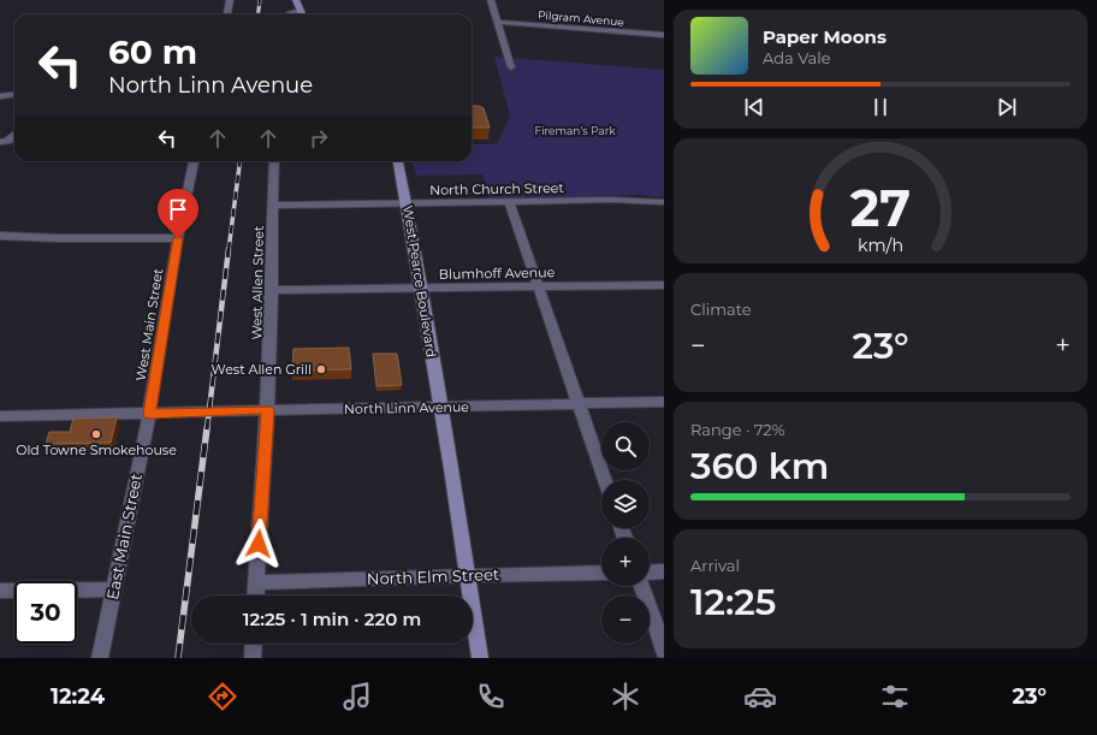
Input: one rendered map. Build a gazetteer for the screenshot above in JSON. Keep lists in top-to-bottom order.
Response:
{
  "streets": {
    "main road": ["West Pearce Boulevard"],
    "street": [
      "Pilgram Avenue",
      "North Church Street",
      "Blumhoff Avenue",
      "West Allen Street",
      "West Main Street",
      "North Linn Avenue",
      "East Main Street",
      "North Elm Street"
    ]
  },
  "crossings": [
    ["North Church Street", "West Pearce Boulevard"],
    ["North Church Street", "West Allen Street"],
    ["Blumhoff Avenue", "West Pearce Boulevard"],
    ["Blumhoff Avenue", "West Allen Street"],
    ["West Pearce Boulevard", "North Linn Avenue"],
    ["West Pearce Boulevard", "North Elm Street"],
    ["West Allen Street", "North Linn Avenue"],
    ["West Allen Street", "North Elm Street"],
    ["West Main Street", "North Linn Avenue"],
    ["West Main Street", "East Main Street"],
    ["North Linn Avenue", "East Main Street"]
  ],
  "parks": ["Fireman's Park"],
  "places": ["West Allen Grill", "Old Towne Smokehouse"],
  "page": {
    "turn": ["60 m", "North Linn Avenue"],
    "song": ["Paper Moons", "Ada Vale"],
    "tile": [
      "Climate",
      ["Range · 72%", "360 km"],
      ["Arrival", "12:25"]
    ],
    "heat": ["−", "23°", "+"],
    "map_buttons": ["+", "−"],
    "limit": "30",
    "trip": "12:25 · 1 min · 220 m",
    "tabs": ["12:24", "23°"],
    "gauge": ["27", "km/h"]
  }
}
